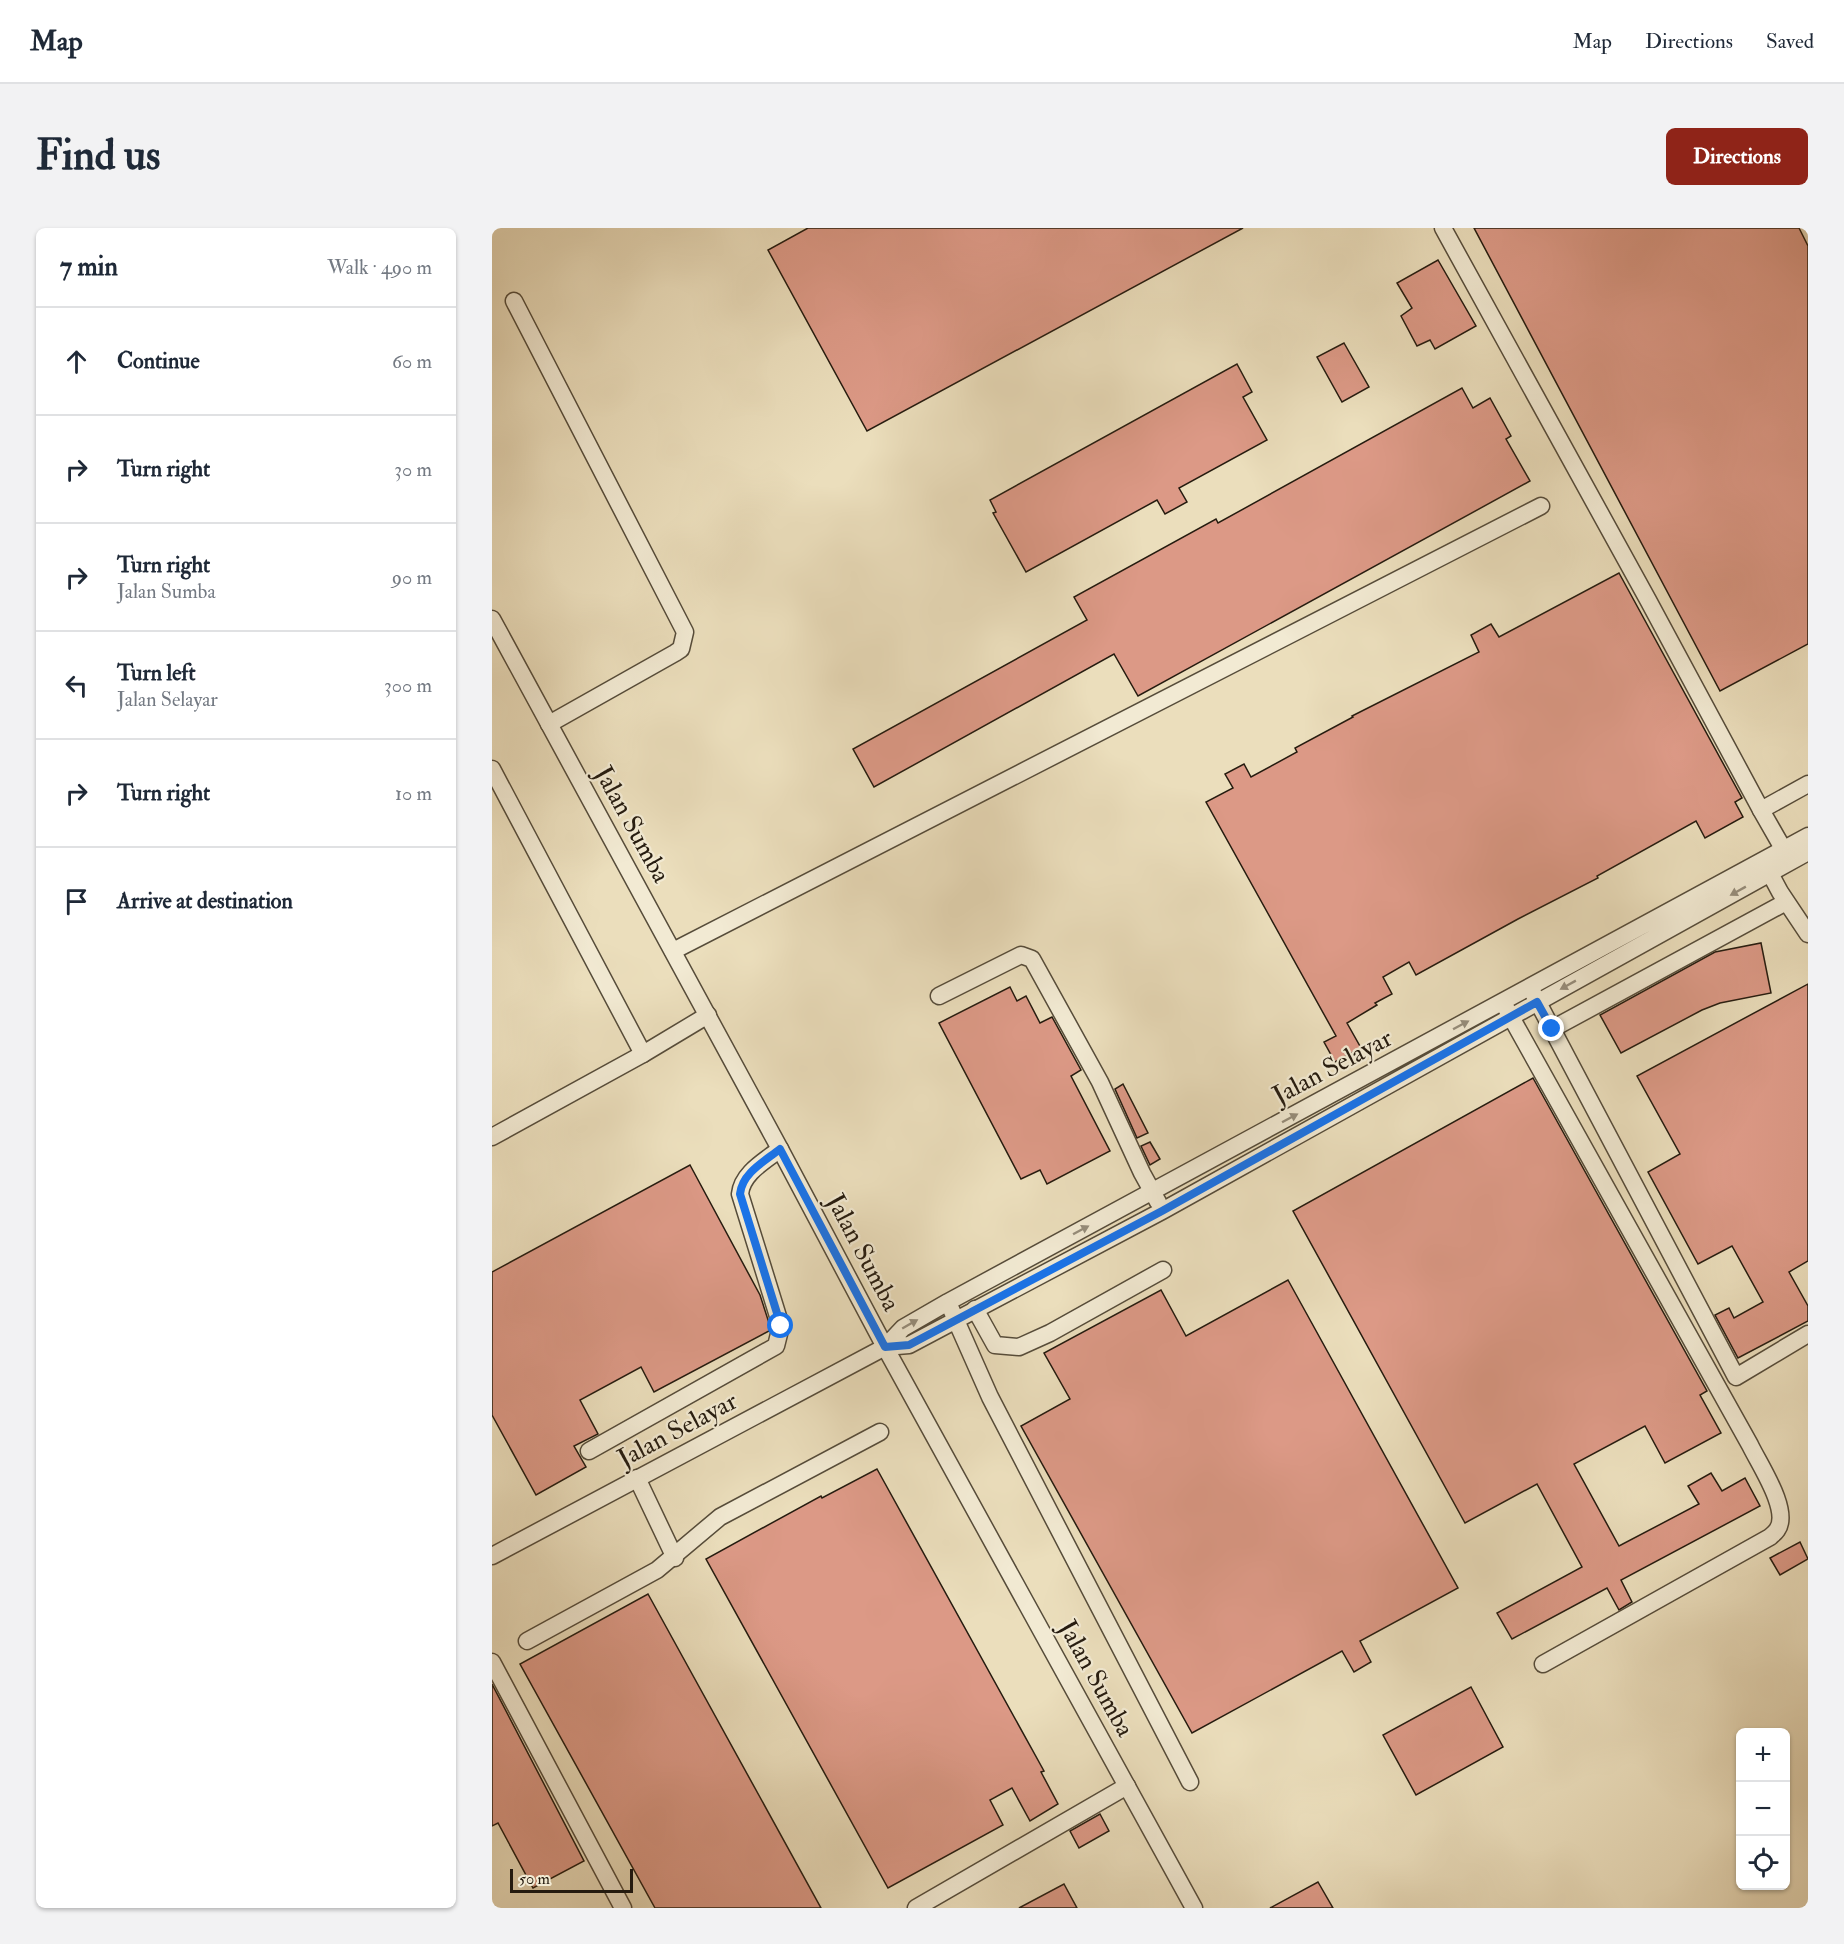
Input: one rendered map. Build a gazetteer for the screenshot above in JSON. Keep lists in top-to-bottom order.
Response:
{
  "streets": {
    "street": ["Jalan Sumba", "Jalan Selayar"]
  },
  "crossings": [
    ["Jalan Sumba", "Jalan Selayar"]
  ],
  "scale_bar": "50 m",
  "page": {
    "header": "Map",
    "nav": ["Map", "Directions", "Saved"],
    "buttons": "Directions",
    "title": "Find us",
    "heading": ["7 min", "Walk · 490 m"],
    "list": [
      ["Continue", "60 m"],
      ["Turn right", "30 m"],
      ["Turn right", "Jalan Sumba", "90 m"],
      ["Turn left", "Jalan Selayar", "300 m"],
      ["Turn right", "10 m"],
      "Arrive at destination"
    ],
    "map_buttons": ["+", "−"],
    "scale": "50 m"
  }
}
